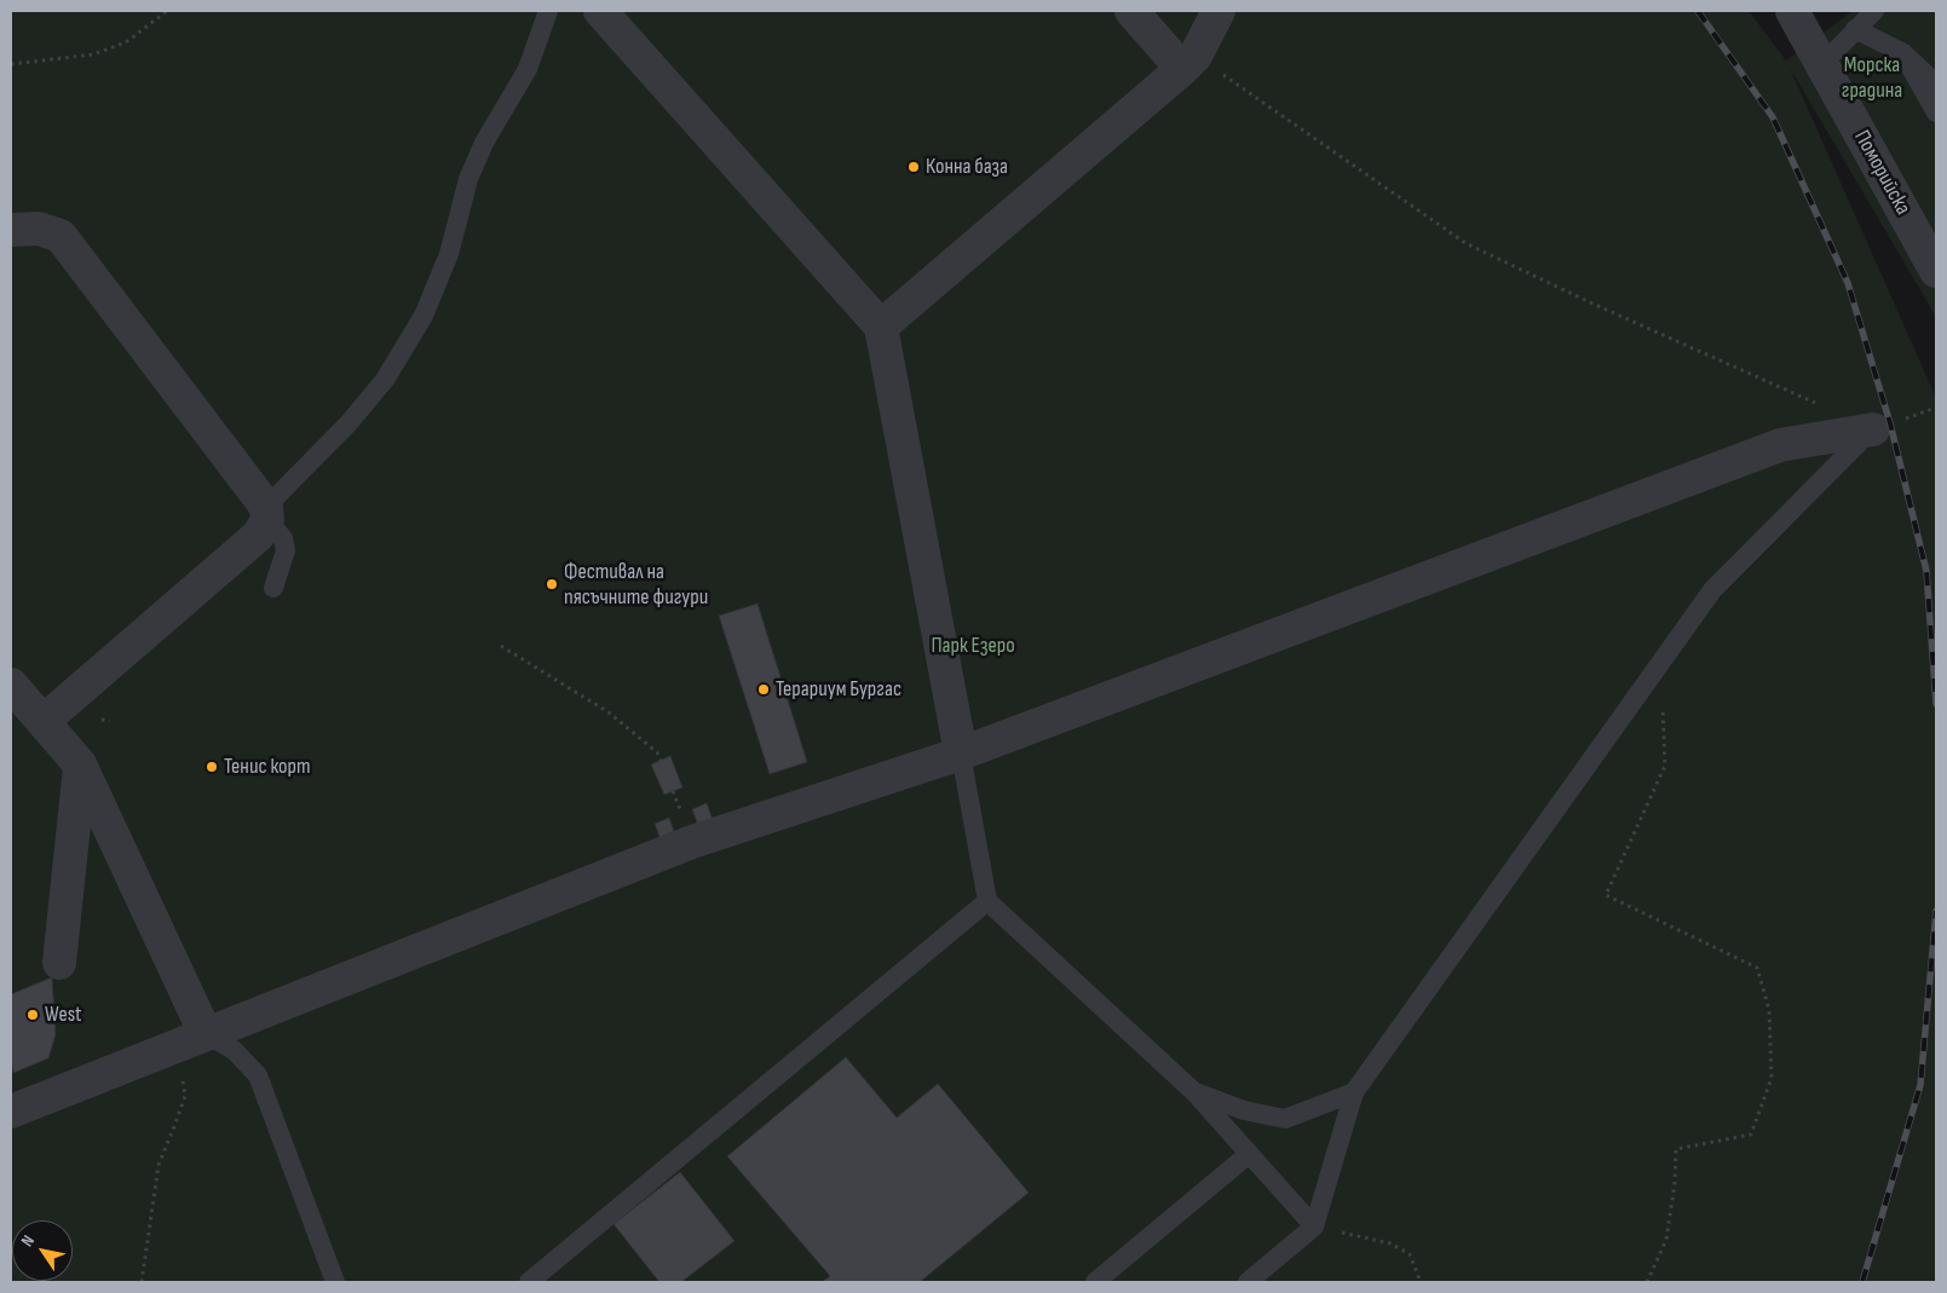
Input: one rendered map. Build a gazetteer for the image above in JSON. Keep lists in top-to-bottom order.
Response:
{
  "streets": {
    "street": ["Поморийска"]
  },
  "parks": ["Морска градина", "Парк Езеро"],
  "places": [
    "Конна база",
    "Фестивал на пясъчните фигури",
    "Терариум Бургас",
    "Тенис корт",
    "West"
  ],
  "north": "top left"
}
